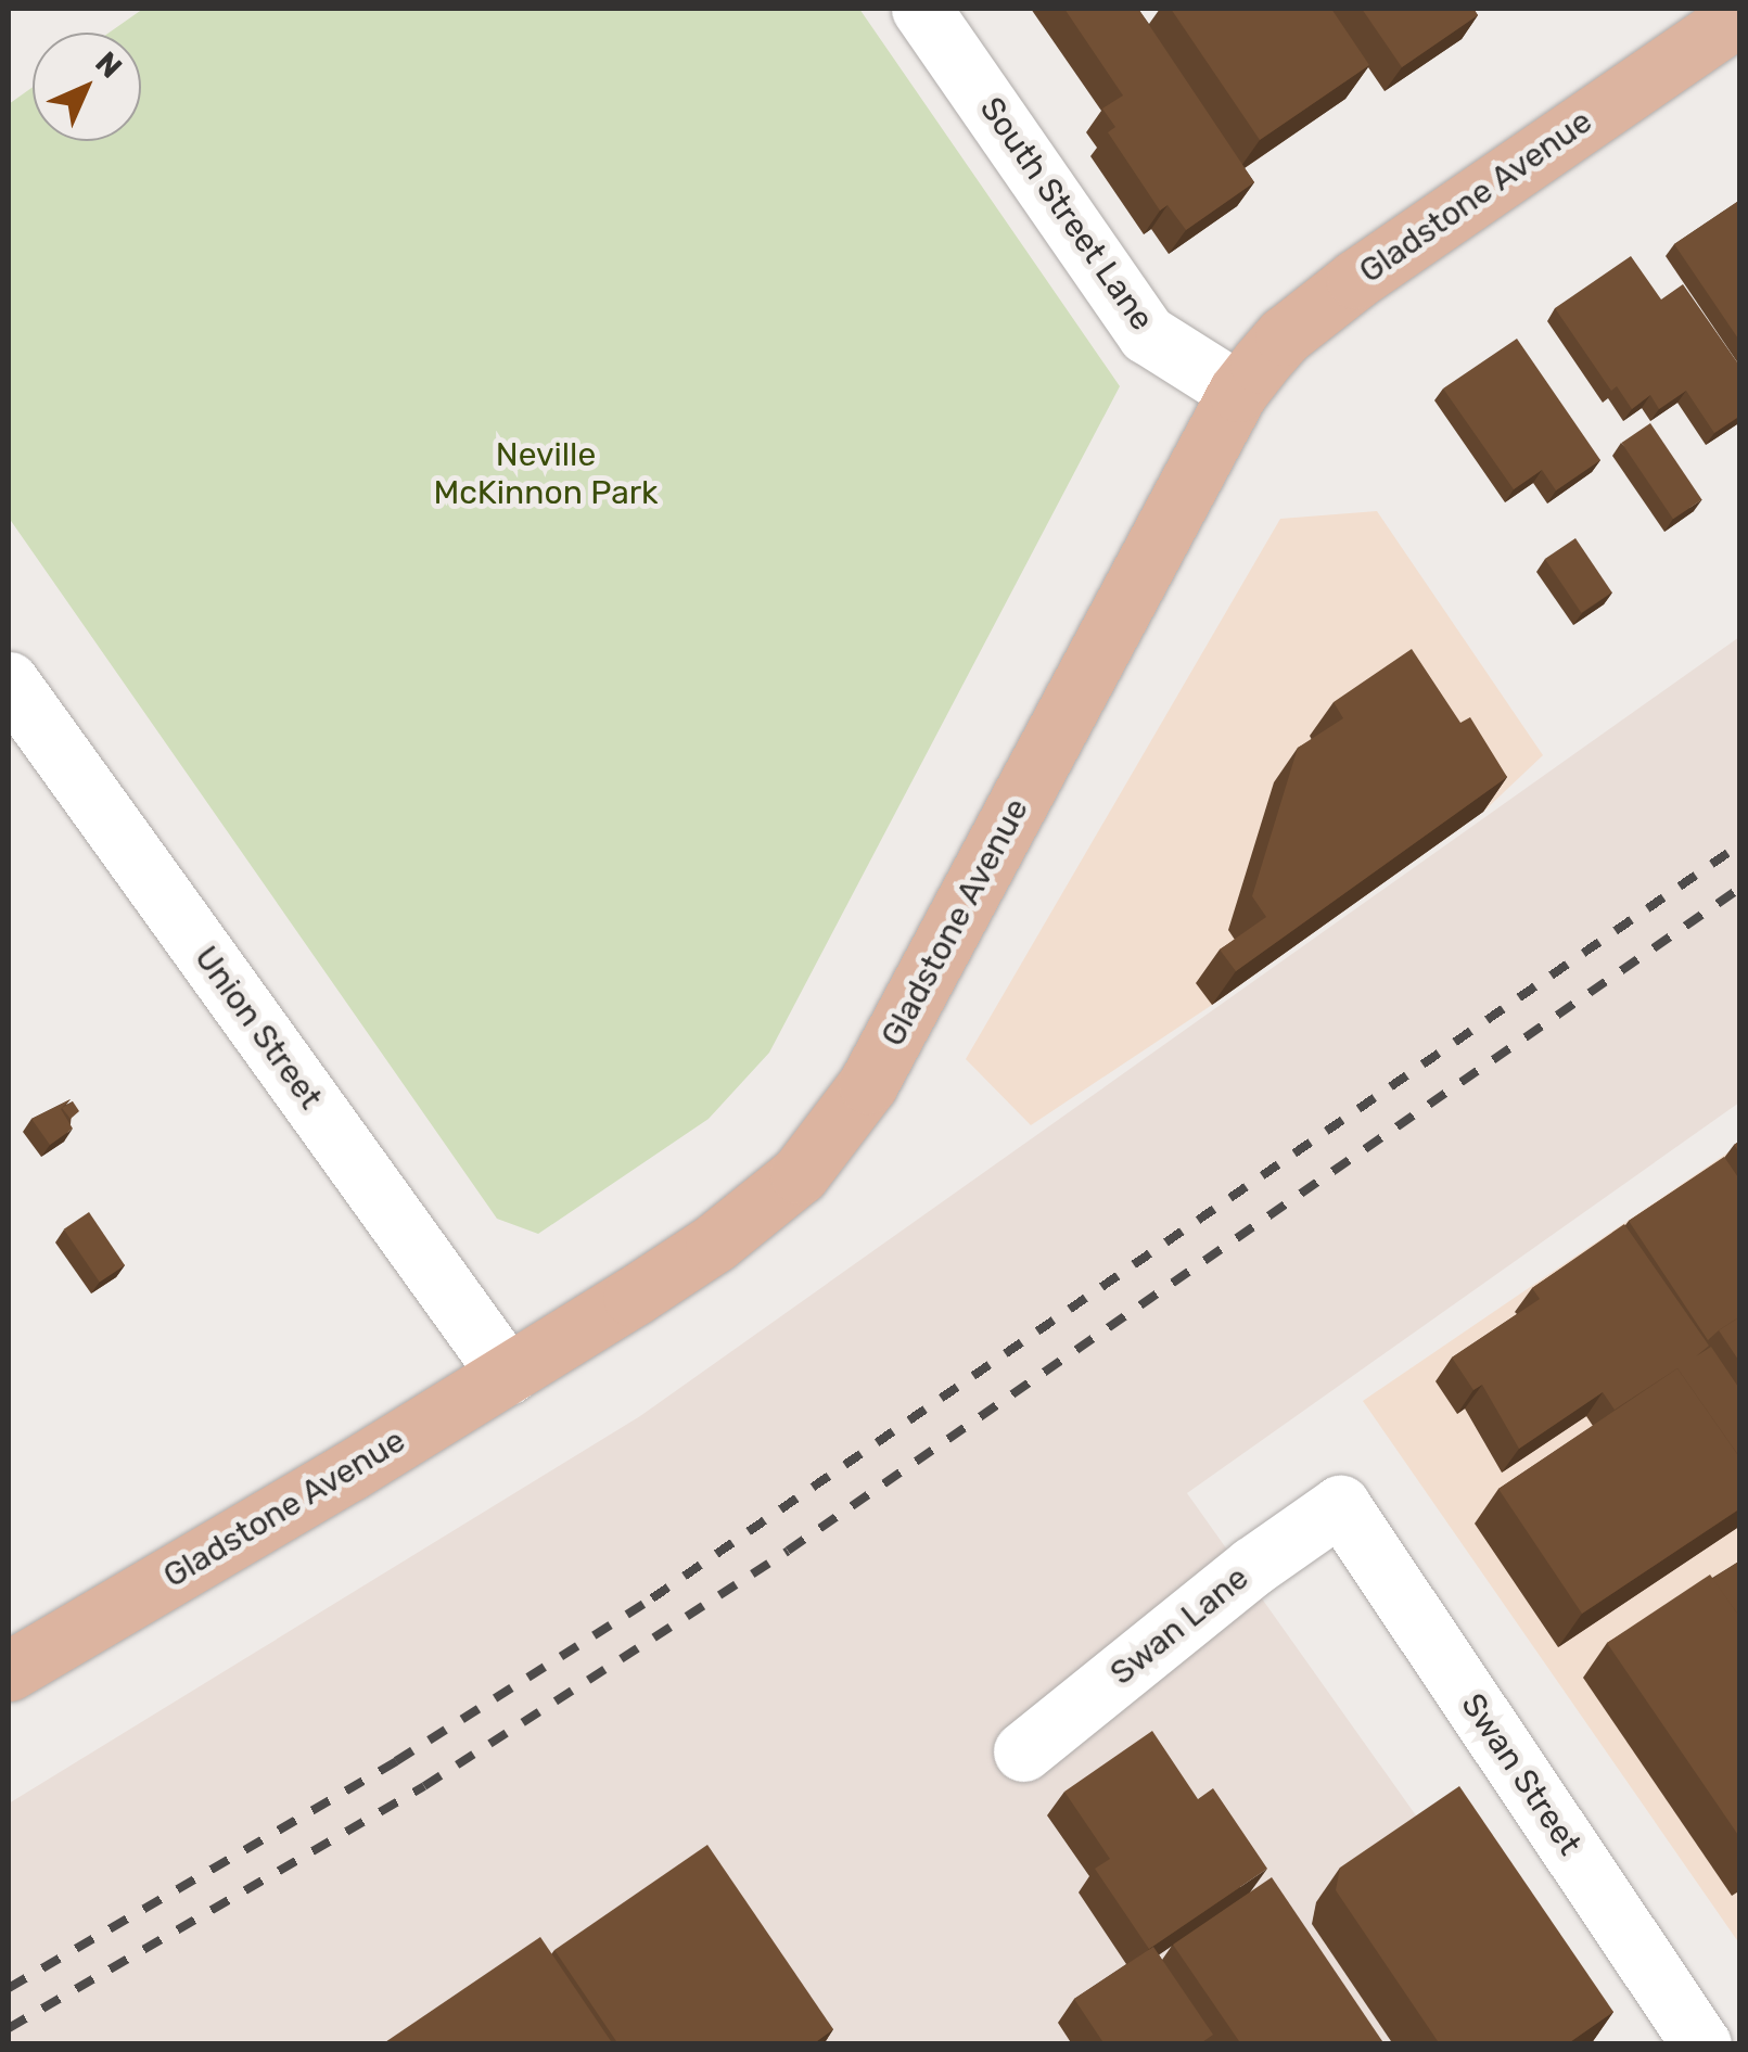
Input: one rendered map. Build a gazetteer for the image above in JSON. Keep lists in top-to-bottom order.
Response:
{
  "streets": {
    "main road": ["Gladstone Avenue"],
    "street": [
      "South Street Lane",
      "Union Street",
      "Swan Lane",
      "Swan Street"
    ]
  },
  "crossings": [
    ["Gladstone Avenue", "South Street Lane"],
    ["Gladstone Avenue", "Union Street"],
    ["Swan Lane", "Swan Street"]
  ],
  "parks": ["Neville McKinnon Park"],
  "north": "top right"
}
